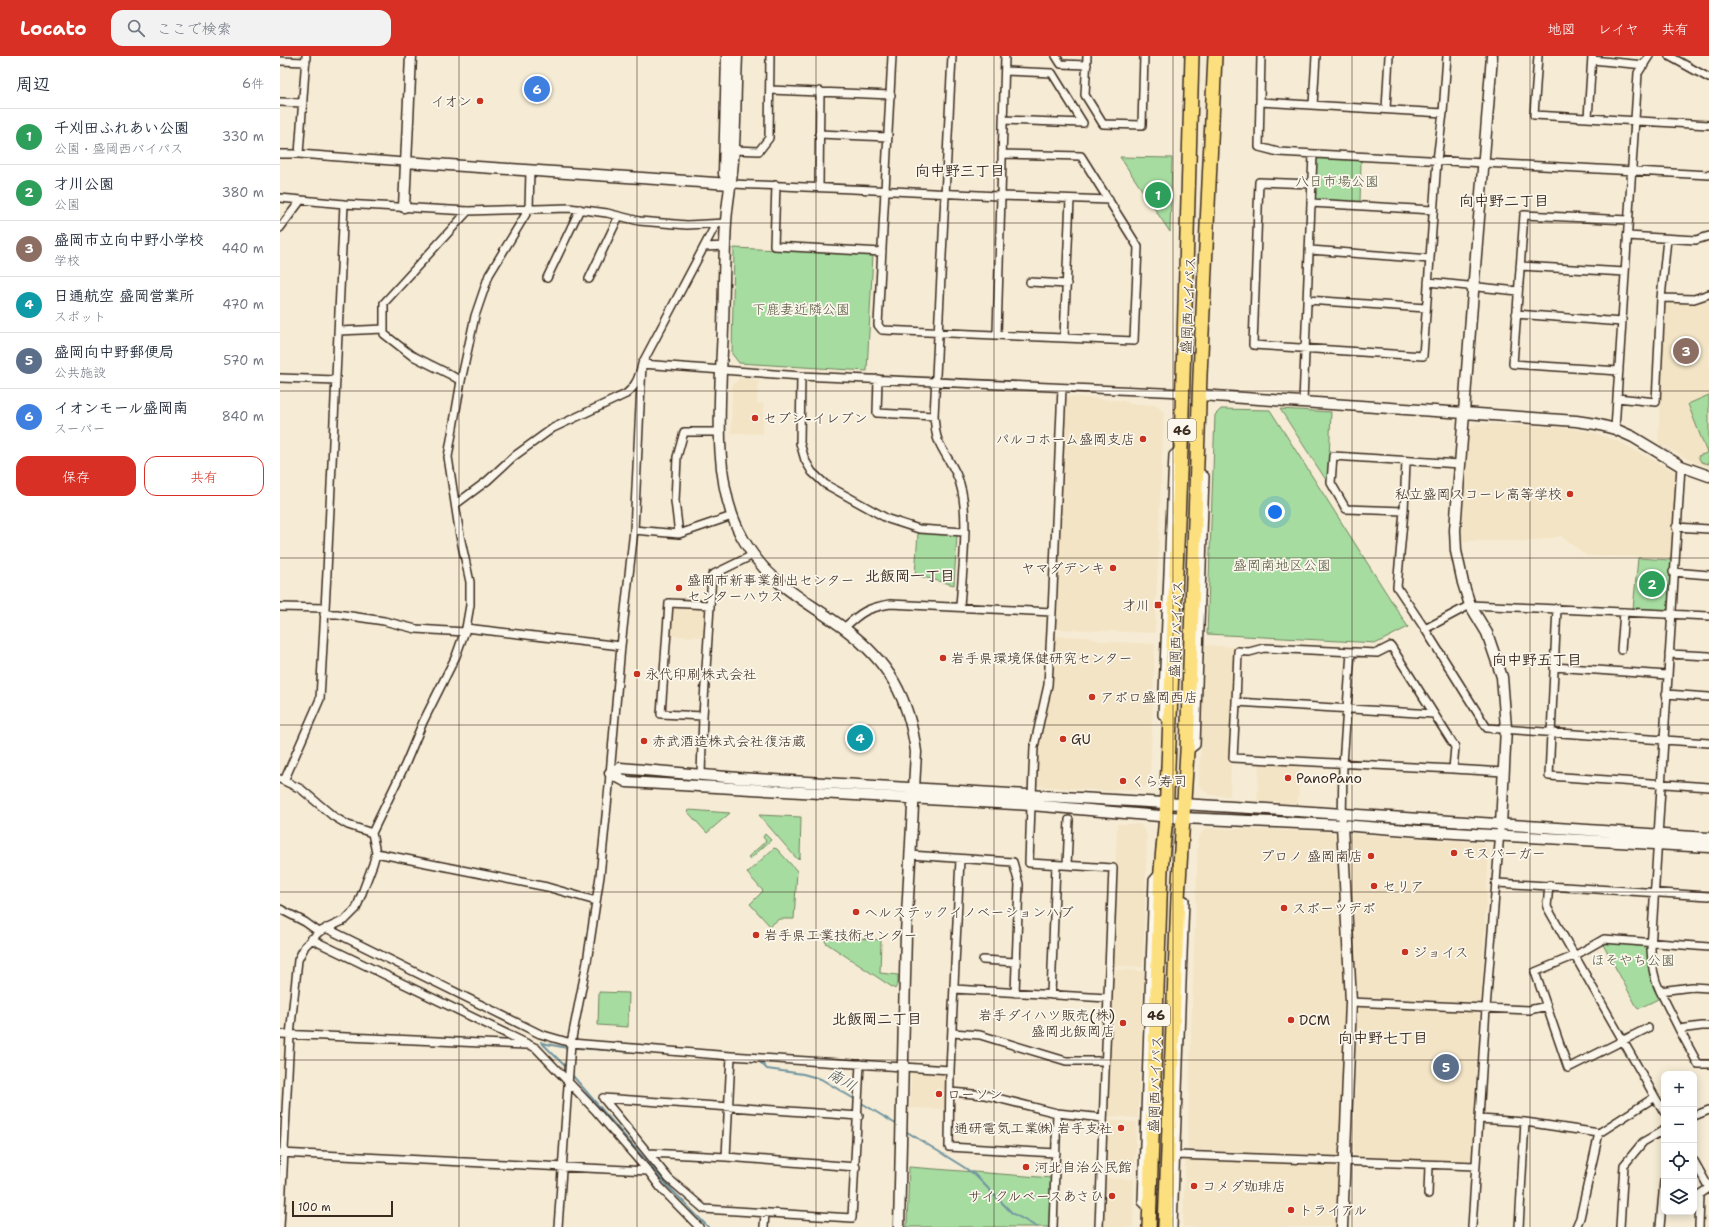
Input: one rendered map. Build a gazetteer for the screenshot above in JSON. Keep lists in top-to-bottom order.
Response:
{
  "streets": {
    "highway": ["盛岡西バイパス", "46"]
  },
  "districts": [
    "向中野三丁目",
    "向中野二丁目",
    "北飯岡一丁目",
    "向中野五丁目",
    "北飯岡二丁目",
    "向中野七丁目"
  ],
  "water": ["南川"],
  "parks": [
    "八日市場公園",
    "下鹿妻近隣公園",
    "盛岡南地区公園",
    "ほそやち公園"
  ],
  "places": {
    "other": [
      "イオン",
      "セブン-イレブン",
      "パルコホーム盛岡支店",
      "私立盛岡スコーレ高等学校",
      "ヤマダデンキ",
      "盛岡市新事業創出センター センターハウス",
      "岩手県環境保健研究センター",
      "永代印刷株式会社",
      "アポロ盛岡西店",
      "GU",
      "赤武酒造株式会社復活蔵",
      "PanoPano",
      "くら寿司",
      "モスバーガー",
      "プロノ 盛岡南店",
      "セリア",
      "スポーツデポ",
      "ヘルステックイノベーションハブ",
      "岩手県工業技術センター",
      "ジョイス",
      "DCM",
      "岩手ダイハツ販売(株) 盛岡北飯岡店",
      "ローソン",
      "通研電気工業㈱ 岩手支社",
      "河北自治公民館",
      "コメダ珈琲店",
      "サイクルベースあさひ",
      "トライアル"
    ],
    "transit": ["才川"]
  },
  "scale_bar": "100 m",
  "page": {
    "header": "Locato",
    "search": "ここで検索",
    "nav": ["地図", "レイヤ", "共有"],
    "heading": ["周辺", "6件"],
    "pins": [
      "6",
      "1",
      "3",
      "2",
      "4",
      "5"
    ],
    "list": [
      {
        "mark": "1",
        "name": "千刈田ふれあい公園",
        "note": "公園 · 盛岡西バイパス",
        "value": "330 m"
      },
      {
        "mark": "2",
        "name": "才川公園",
        "note": "公園",
        "value": "380 m"
      },
      {
        "mark": "3",
        "name": "盛岡市立向中野小学校",
        "note": "学校",
        "value": "440 m"
      },
      {
        "mark": "4",
        "name": "日通航空 盛岡営業所",
        "note": "スポット",
        "value": "470 m"
      },
      {
        "mark": "5",
        "name": "盛岡向中野郵便局",
        "note": "公共施設",
        "value": "570 m"
      },
      {
        "mark": "6",
        "name": "イオンモール盛岡南",
        "note": "スーパー",
        "value": "840 m"
      }
    ],
    "buttons": ["保存", "共有"],
    "map_buttons": ["+", "−"],
    "scale": "100 m"
  }
}
